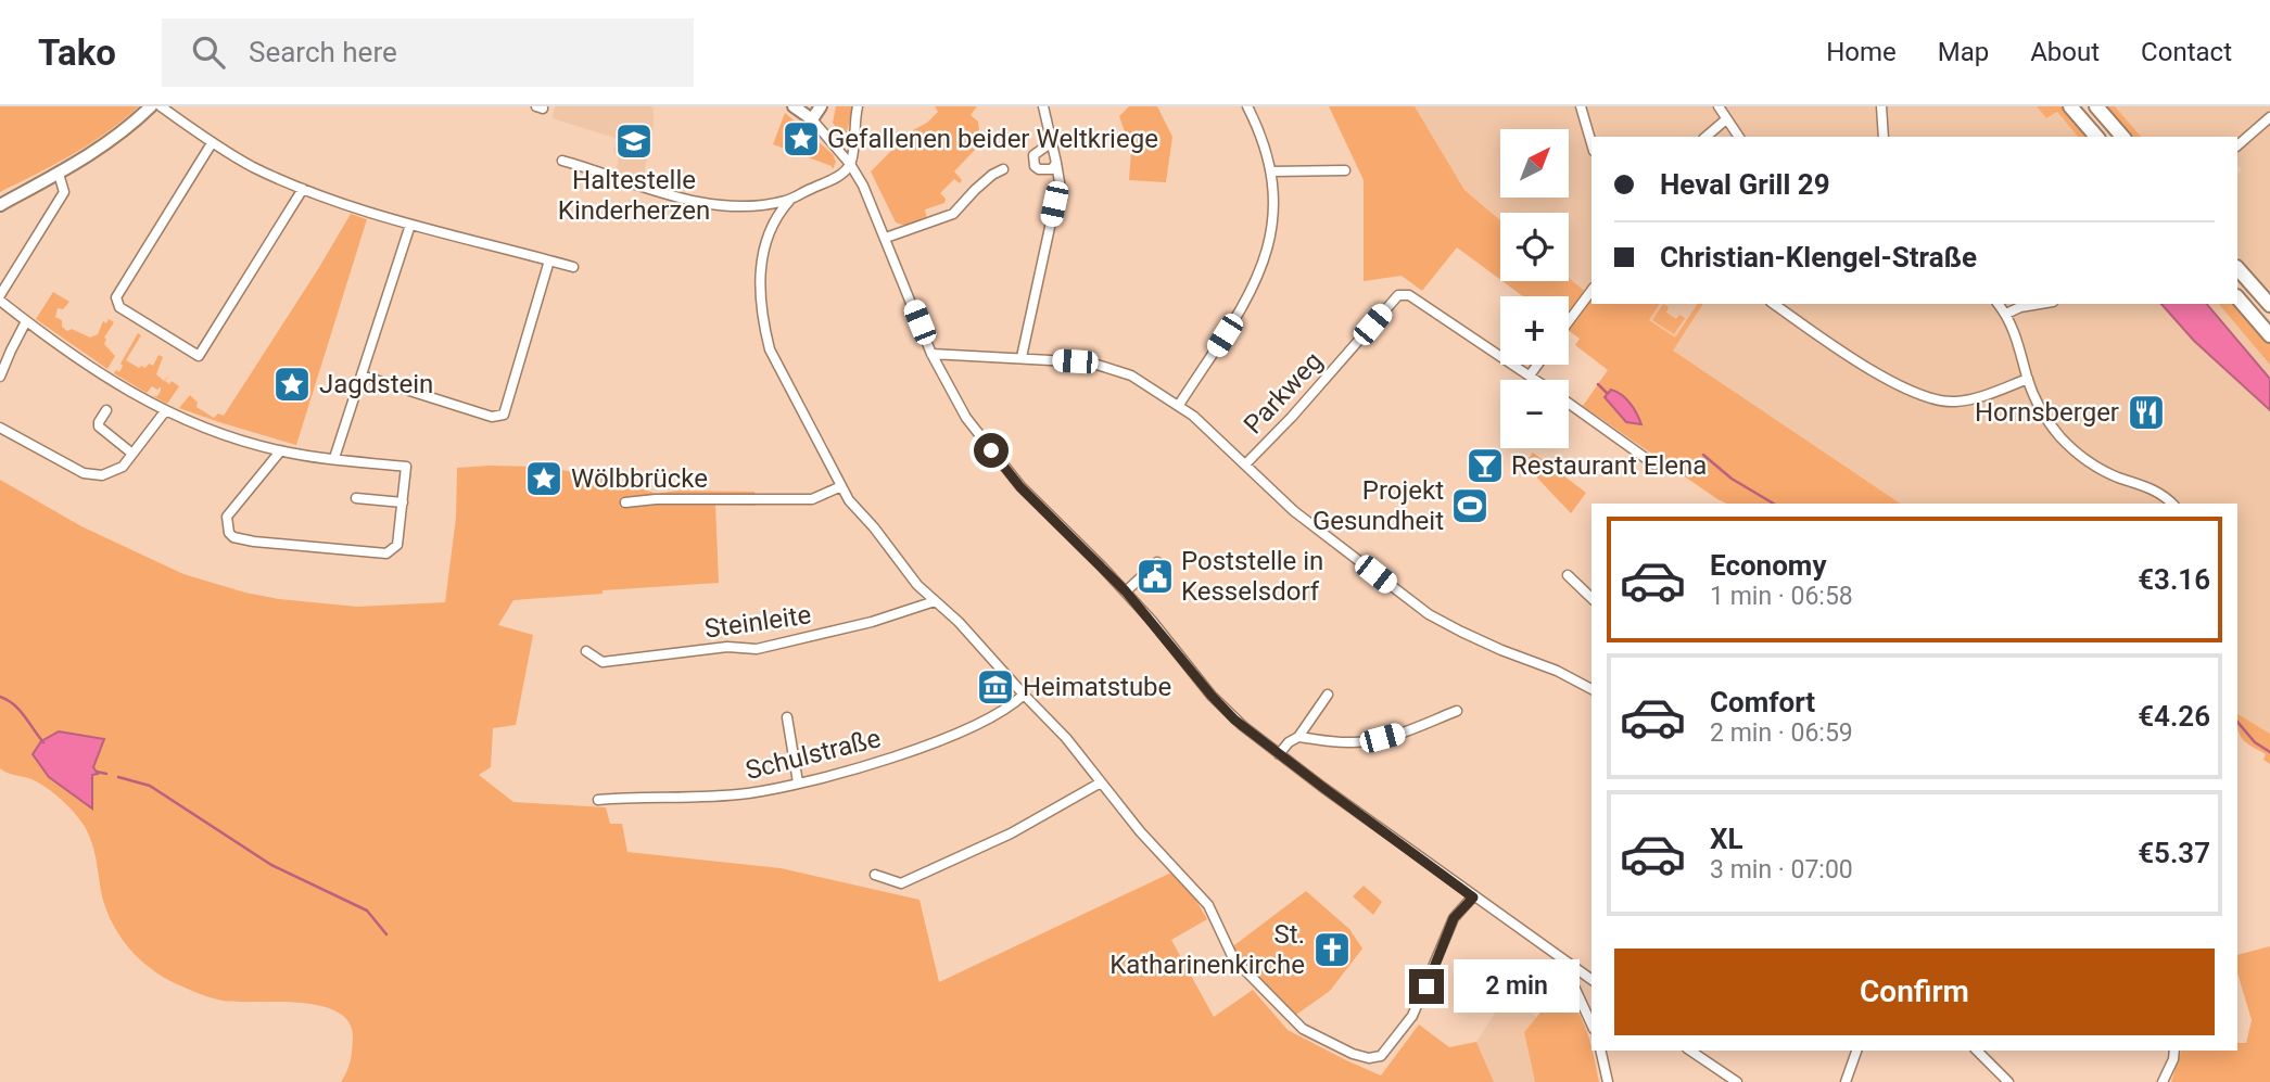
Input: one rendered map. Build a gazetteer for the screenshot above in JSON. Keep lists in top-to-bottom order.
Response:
{
  "streets": {
    "street": ["Parkweg", "Steinleite", "Schulstraße"]
  },
  "places": {
    "place": ["Gefallenen beider Weltkriege", "Jagdstein", "Wölbbrücke"],
    "school or university": ["Haltestelle Kinderherzen"],
    "restaurant": ["Hornsberger"],
    "bar": ["Restaurant Elena"],
    "sports": ["Projekt Gesundheit"],
    "public building": ["Poststelle in Kesselsdorf"],
    "museum": ["Heimatstube"],
    "church": ["St. Katharinenkirche"]
  },
  "north": "top right",
  "page": {
    "header": "Tako",
    "search": "Search here",
    "nav": [
      "Home",
      "Map",
      "About",
      "Contact"
    ],
    "map_buttons": ["+", "−"],
    "banner": ["Heval Grill 29", "Christian-Klengel-Straße"],
    "list": [
      {
        "name": "Economy",
        "note": "1 min · 06:58",
        "value": "€3.16"
      },
      {
        "name": "Comfort",
        "note": "2 min · 06:59",
        "value": "€4.26"
      },
      {
        "name": "XL",
        "note": "3 min · 07:00",
        "value": "€5.37"
      }
    ],
    "buttons": "Confirm",
    "bubble": "2 min"
  }
}
